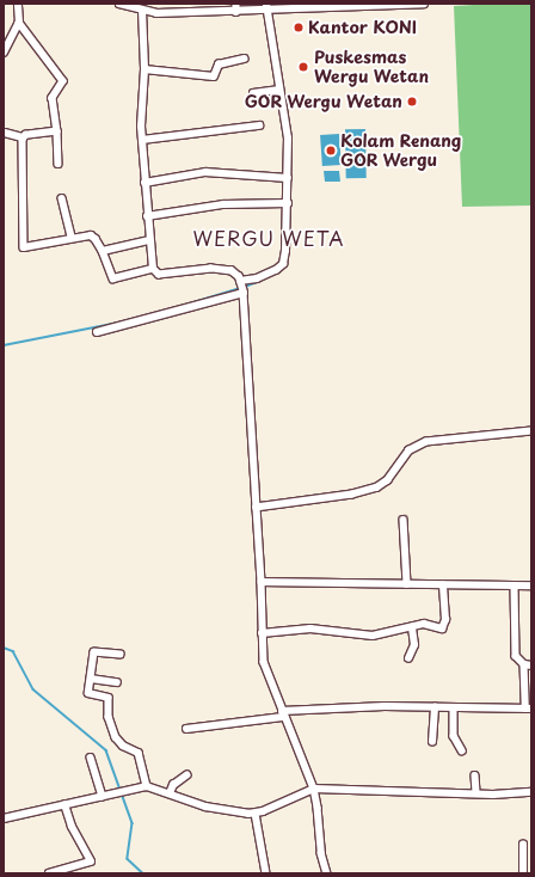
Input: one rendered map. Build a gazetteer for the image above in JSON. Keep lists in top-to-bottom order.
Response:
{
  "districts": ["WERGU WETA"],
  "places": [
    "Kantor KONI",
    "Puskesmas Wergu Wetan",
    "GOR Wergu Wetan",
    "Kolam Renang GOR Wergu"
  ]
}
